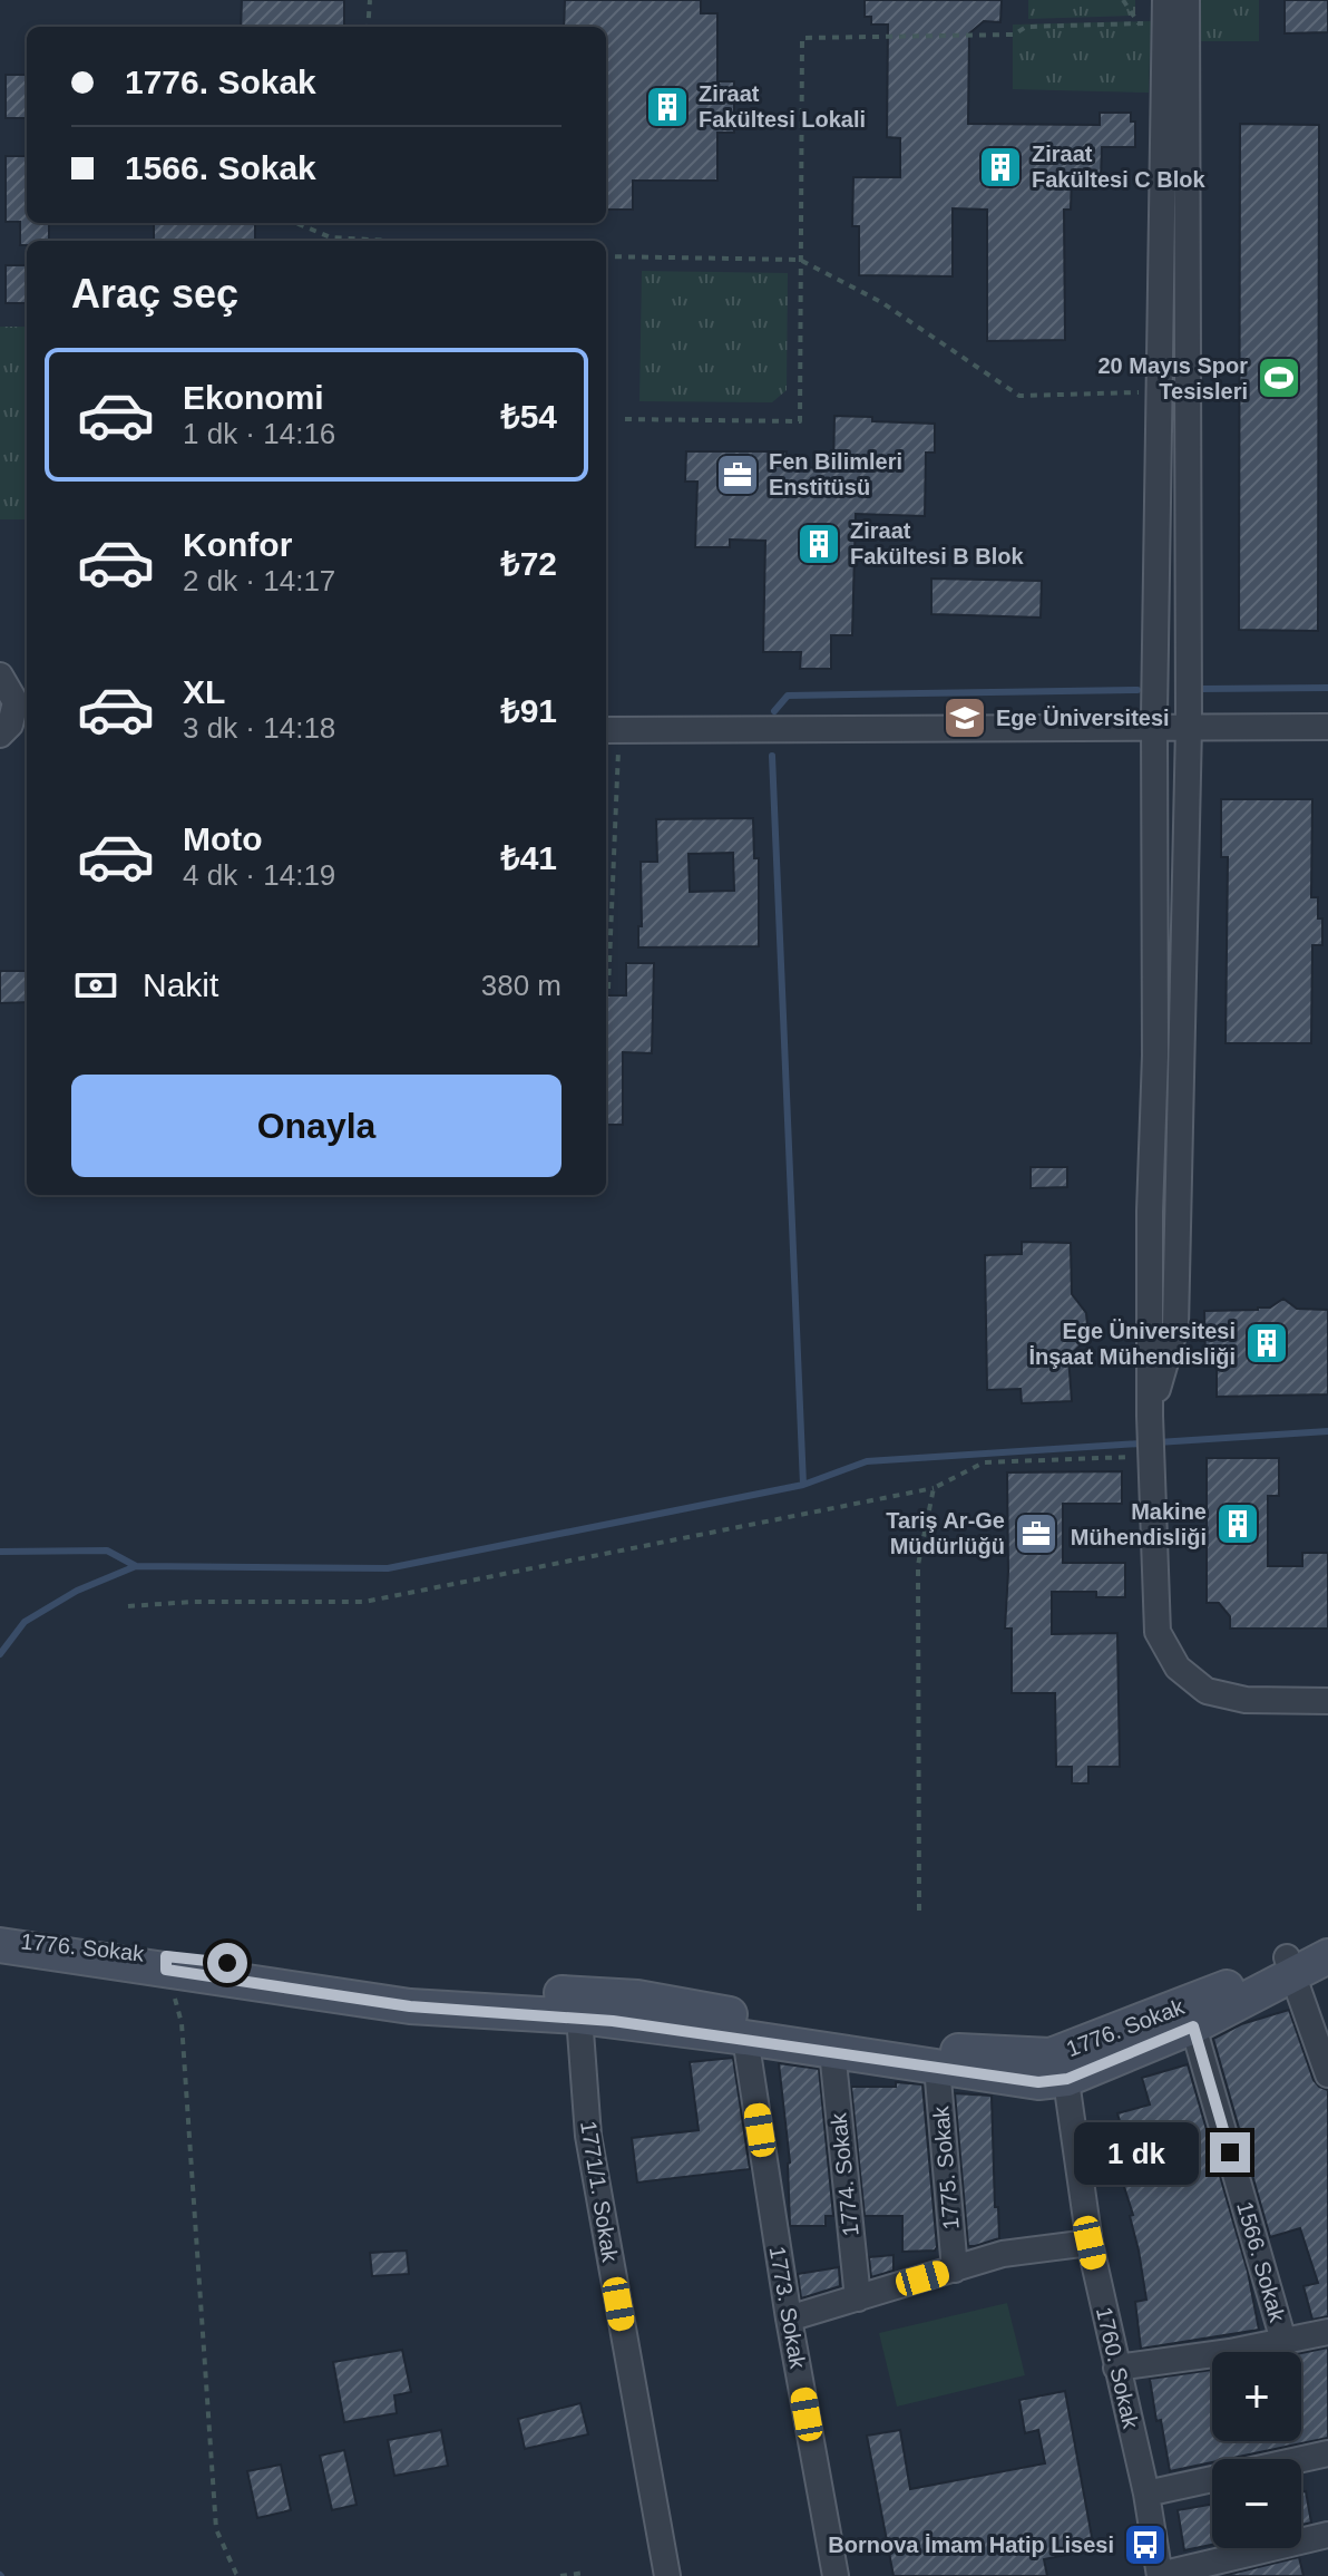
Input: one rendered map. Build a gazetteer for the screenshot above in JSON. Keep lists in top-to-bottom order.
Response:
{
  "streets": {
    "street": [
      "1776. Sokak",
      "1775. Sokak",
      "1774. Sokak",
      "1771/1. Sokak",
      "1566. Sokak",
      "1773. Sokak",
      "1760. Sokak"
    ]
  },
  "crossings": [
    ["1776. Sokak", "1775. Sokak"],
    ["1776. Sokak", "1774. Sokak"],
    ["1776. Sokak", "1771/1. Sokak"],
    ["1776. Sokak", "1566. Sokak"],
    ["1776. Sokak", "1773. Sokak"],
    ["1776. Sokak", "1760. Sokak"]
  ],
  "places": {
    "building": [
      "Ziraat Fakültesi Lokali",
      "Ziraat Fakültesi C Blok",
      "Ziraat Fakültesi B Blok",
      "Ege Üniversitesi İnşaat Mühendisliği",
      "Makine Mühendisliği"
    ],
    "sports": ["20 Mayıs Spor Tesisleri"],
    "office": ["Fen Bilimleri Enstitüsü", "Tariş Ar-Ge Müdürlüğü"],
    "school or university": ["Ege Üniversitesi"],
    "bus stop": ["Bornova İmam Hatip Lisesi"]
  },
  "page": {
    "banner": ["1776. Sokak", "1566. Sokak"],
    "heading": "Araç seç",
    "list": [
      {
        "name": "Ekonomi",
        "note": "1 dk · 14:16",
        "value": "₺54"
      },
      {
        "name": "Konfor",
        "note": "2 dk · 14:17",
        "value": "₺72"
      },
      {
        "name": "XL",
        "note": "3 dk · 14:18",
        "value": "₺91"
      },
      {
        "name": "Moto",
        "note": "4 dk · 14:19",
        "value": "₺41"
      }
    ],
    "pay": ["Nakit", "380 m"],
    "buttons": "Onayla",
    "bubble": "1 dk",
    "map_buttons": ["+", "−"]
  }
}
